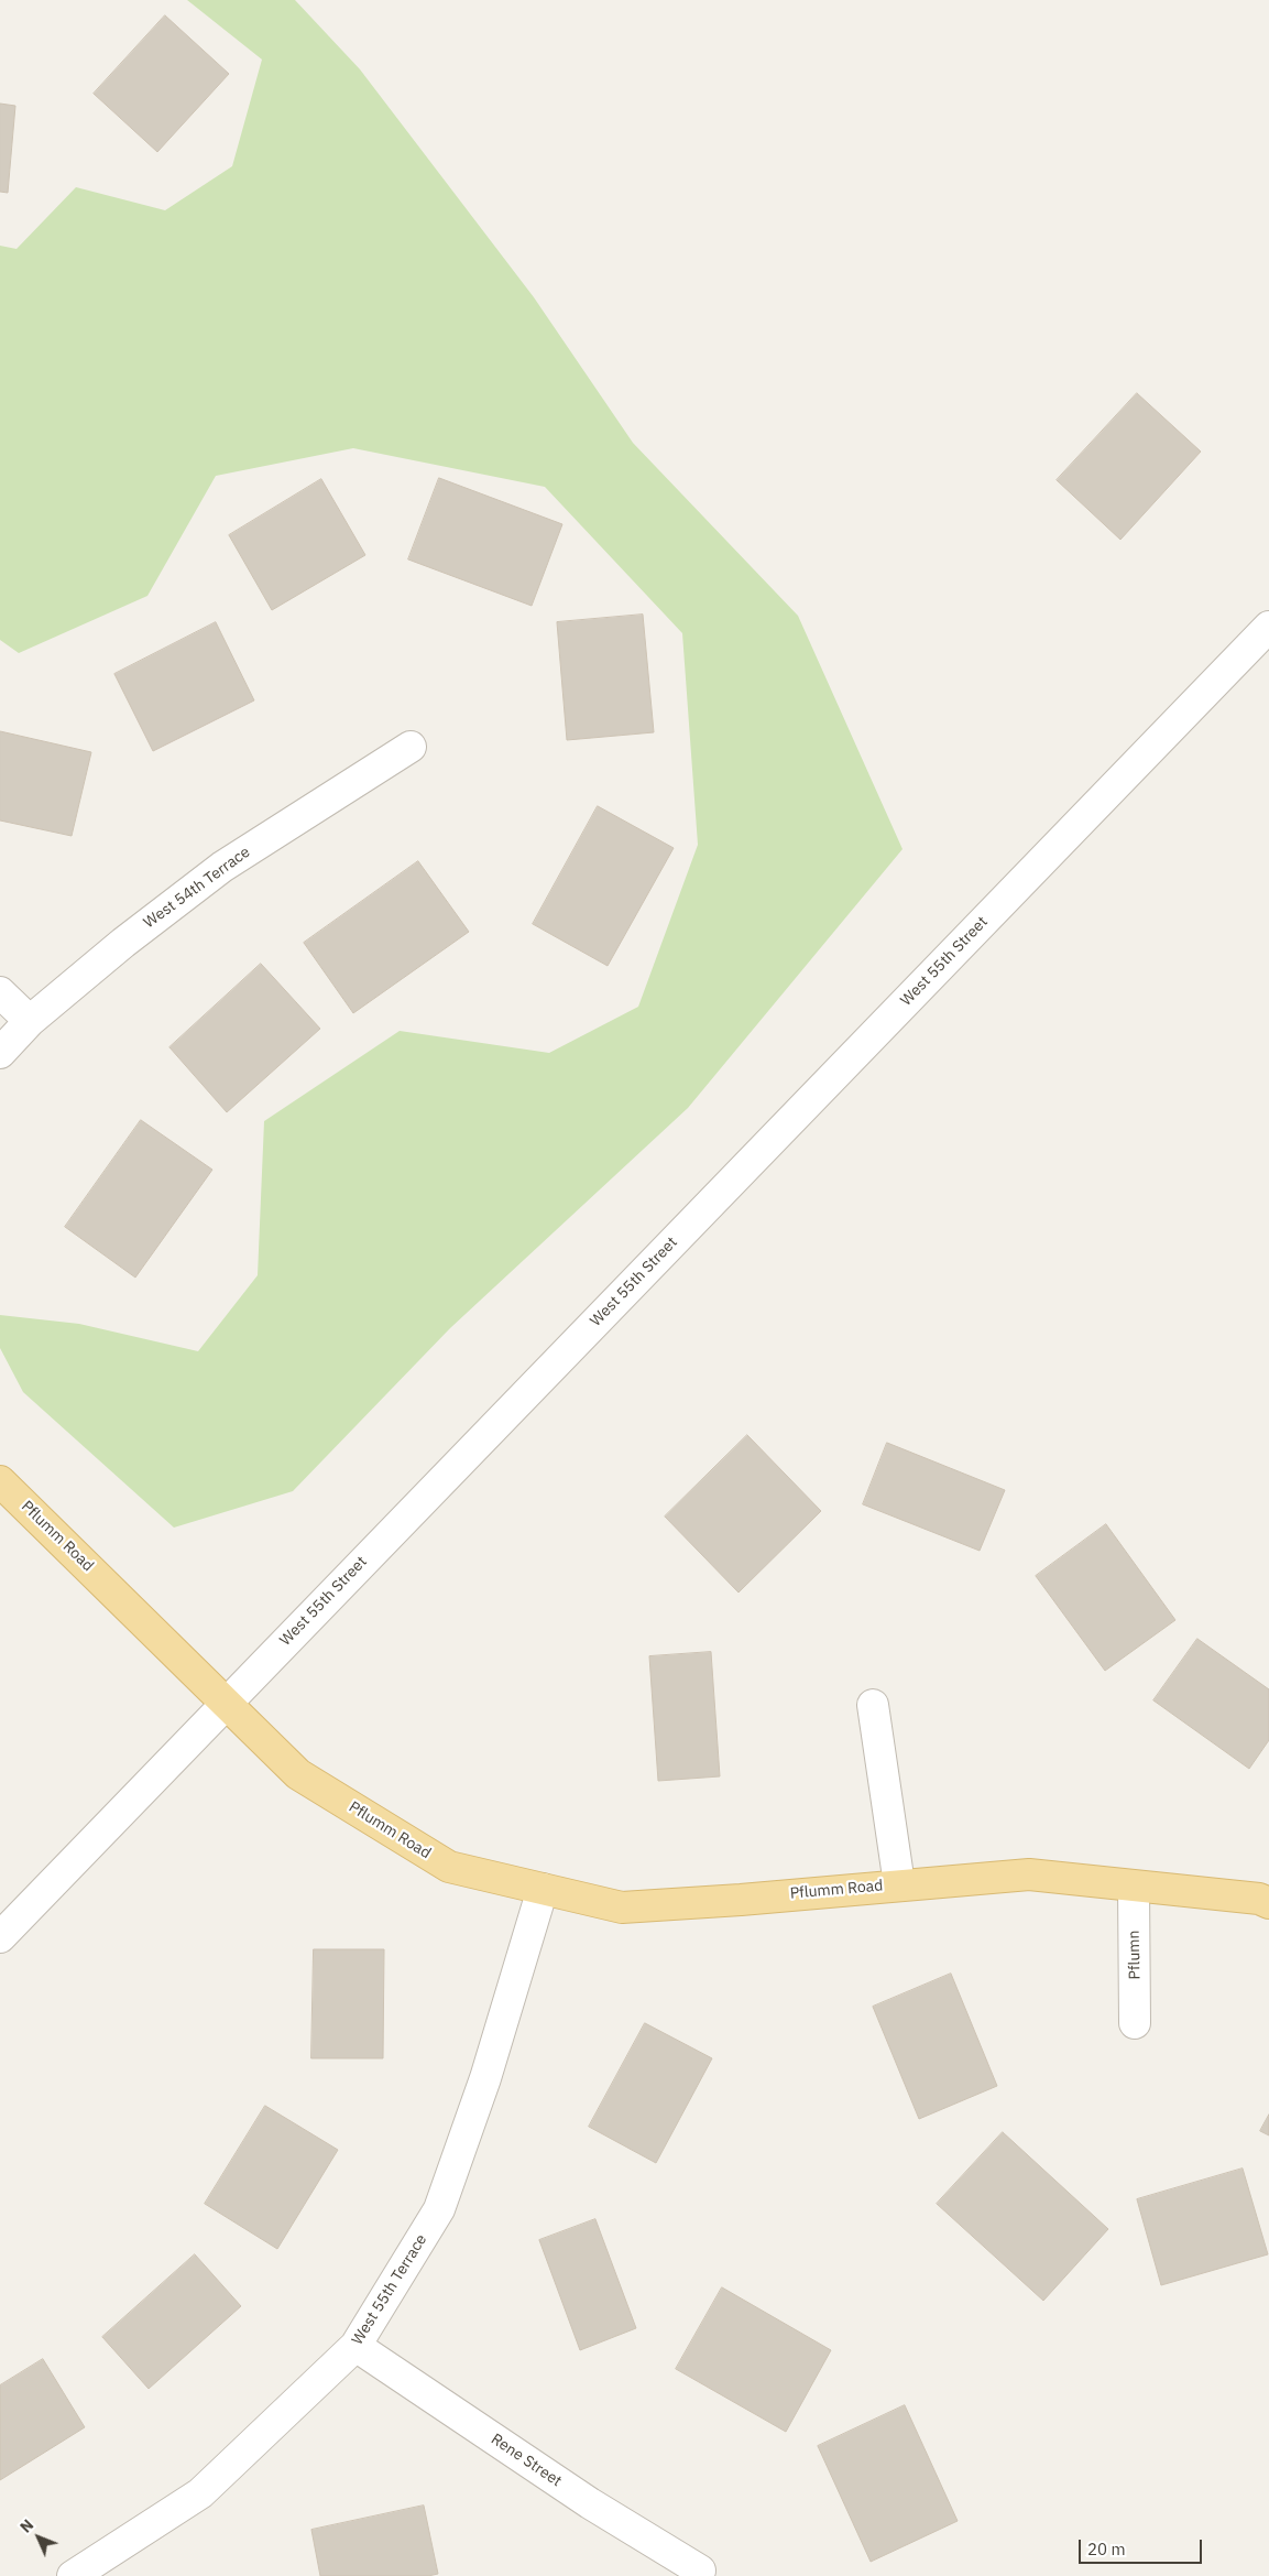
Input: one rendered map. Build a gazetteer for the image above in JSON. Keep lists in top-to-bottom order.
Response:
{
  "streets": {
    "main road": ["Pflumm Road"],
    "street": [
      "West 54th Terrace",
      "West 55th Street",
      "Pflumn",
      "West 55th Terrace",
      "Rene Street"
    ]
  },
  "crossings": [
    ["West 55th Street", "Pflumm Road"],
    ["Pflumm Road", "Pflumn"],
    ["Pflumm Road", "West 55th Terrace"],
    ["West 55th Terrace", "Rene Street"]
  ],
  "scale_bar": "20 m",
  "north": "top left"
}
